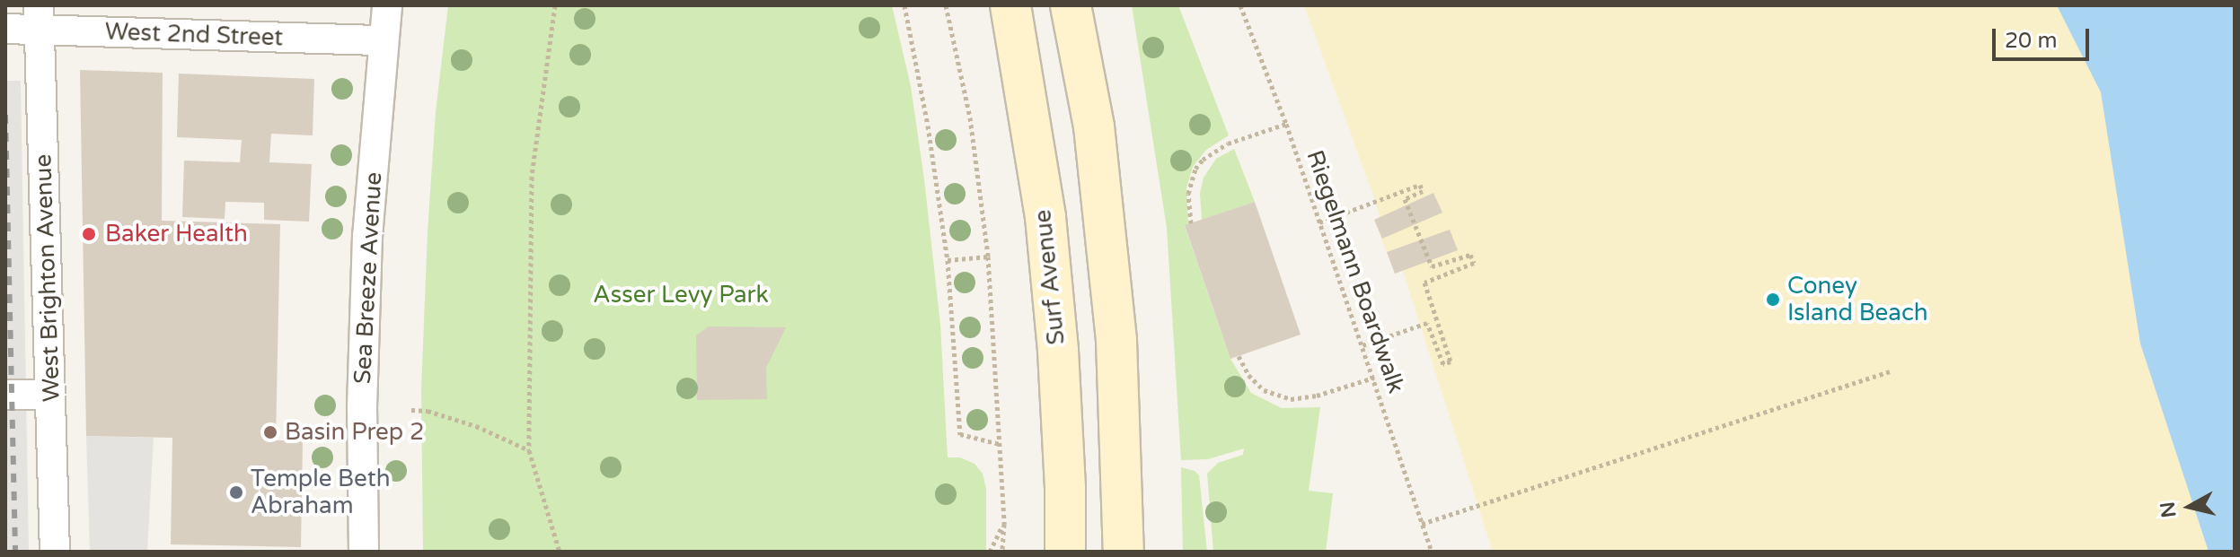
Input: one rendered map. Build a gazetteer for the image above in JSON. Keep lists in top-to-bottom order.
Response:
{
  "streets": {
    "main road": ["Surf Avenue"],
    "street": ["West 2nd Street", "West Brighton Avenue", "Sea Breeze Avenue"],
    "path": ["Riegelmann Boardwalk"]
  },
  "crossings": [
    ["West 2nd Street", "West Brighton Avenue"],
    ["West 2nd Street", "Sea Breeze Avenue"]
  ],
  "parks": ["Asser Levy Park"],
  "places": [
    "Baker Health",
    "Coney Island Beach",
    "Basin Prep 2",
    "Temple Beth Abraham"
  ],
  "scale_bar": "20 m",
  "north": "left"
}
